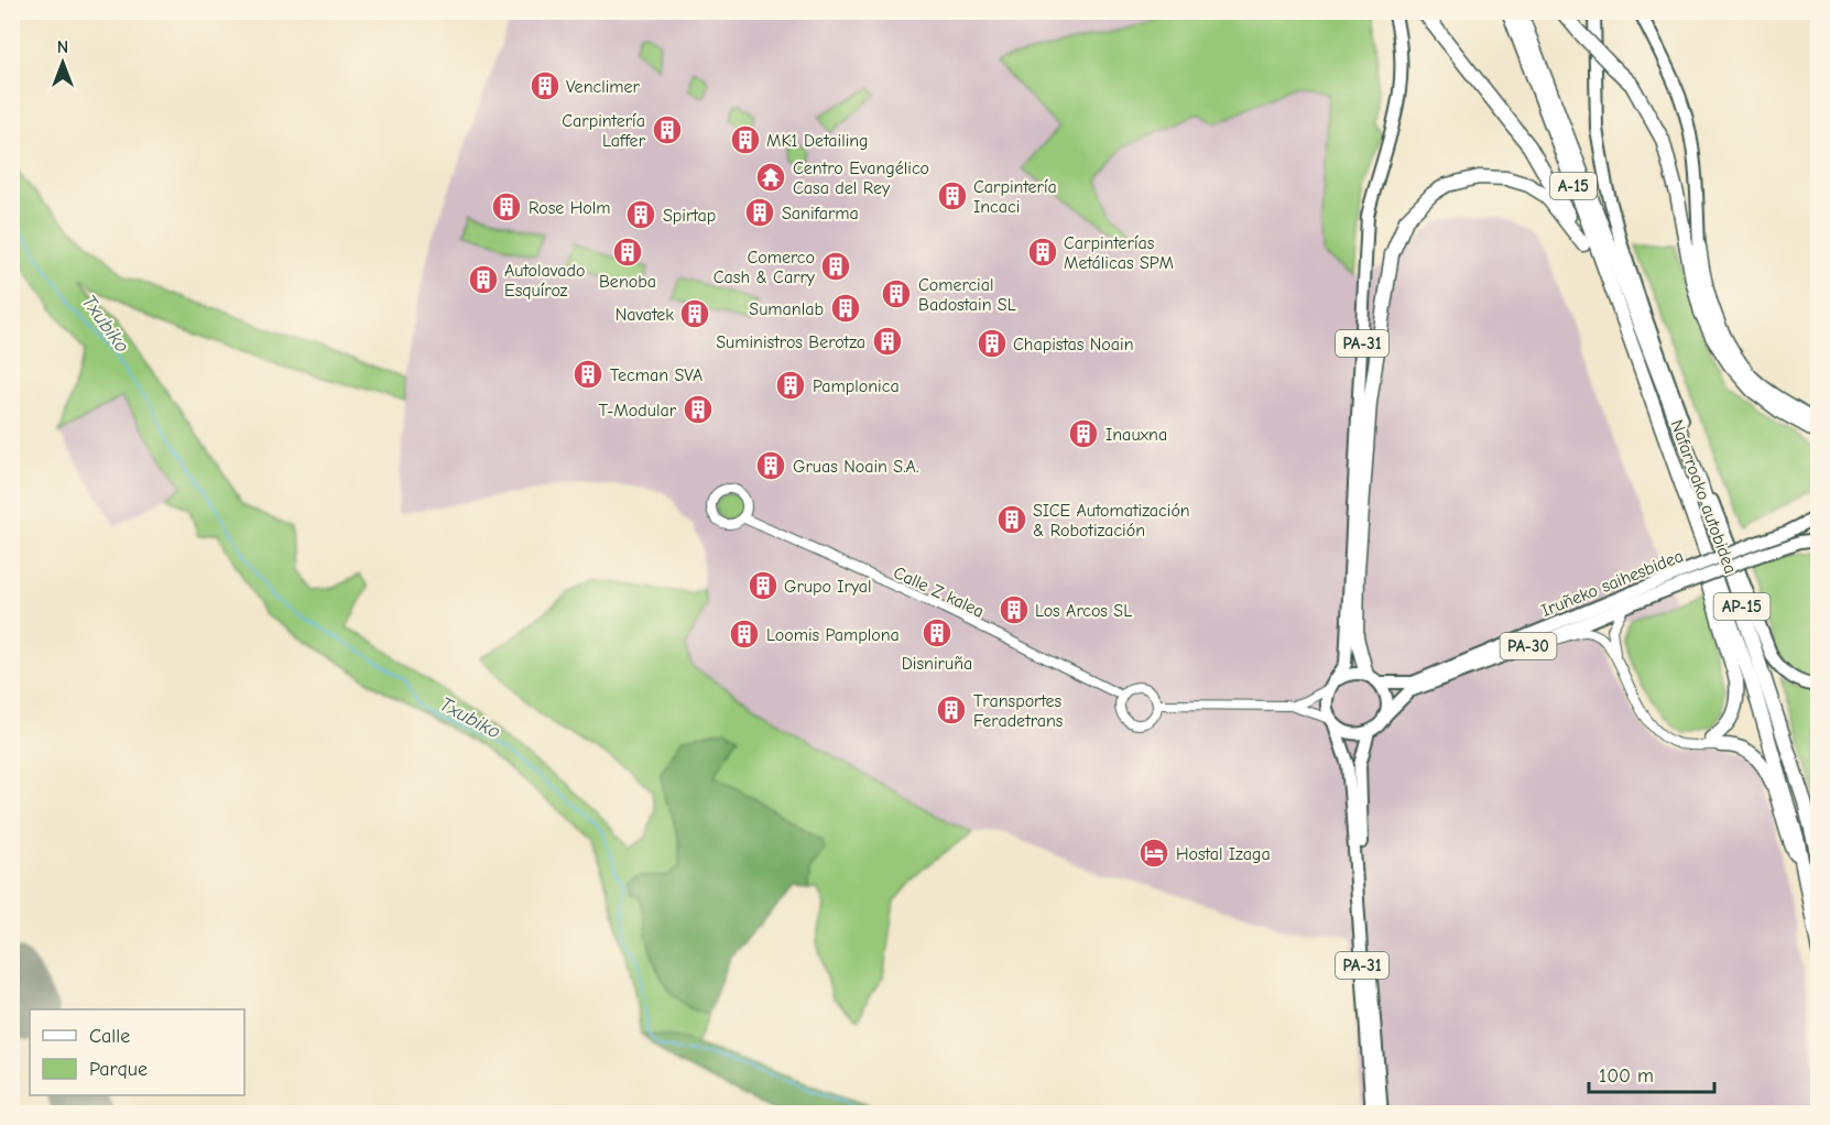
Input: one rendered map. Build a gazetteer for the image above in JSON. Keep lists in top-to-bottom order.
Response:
{
  "streets": {
    "highway": [
      "A-15",
      "PA-31",
      "Nafarroako autobidea",
      "Iruñeko saihesbidea",
      "AP-15",
      "PA-30"
    ],
    "street": ["Calle Z kalea"]
  },
  "crossings": [
    ["A-15", "Nafarroako autobidea"],
    ["PA-31", "Iruñeko saihesbidea"]
  ],
  "water": ["Txubiko"],
  "places": {
    "building": [
      "Venclimer",
      "Carpintería Laffer",
      "MK1 Detailing",
      "Carpintería Incaci",
      "Rose Holm",
      "Sanifarma",
      "Spirtap",
      "Benoba",
      "Carpinterías Metálicas SPM",
      "Comerco Cash & Carry",
      "Autolavado Esquíroz",
      "Comercial Badostain SL",
      "Sumanlab",
      "Navatek",
      "Suministros Berotza",
      "Chapistas Noain",
      "Tecman SVA",
      "Pamplonica",
      "T-Modular",
      "Inauxna",
      "Gruas Noain S.A.",
      "SICE Automatización & Robotización",
      "Grupo Iryal",
      "Los Arcos SL",
      "Disniruña",
      "Loomis Pamplona",
      "Transportes Feradetrans"
    ],
    "temple": ["Centro Evangélico Casa del Rey"],
    "hotel": ["Hostal Izaga"]
  },
  "legend": ["Calle", "Parque"],
  "scale_bar": "100 m",
  "north": "top"
}
